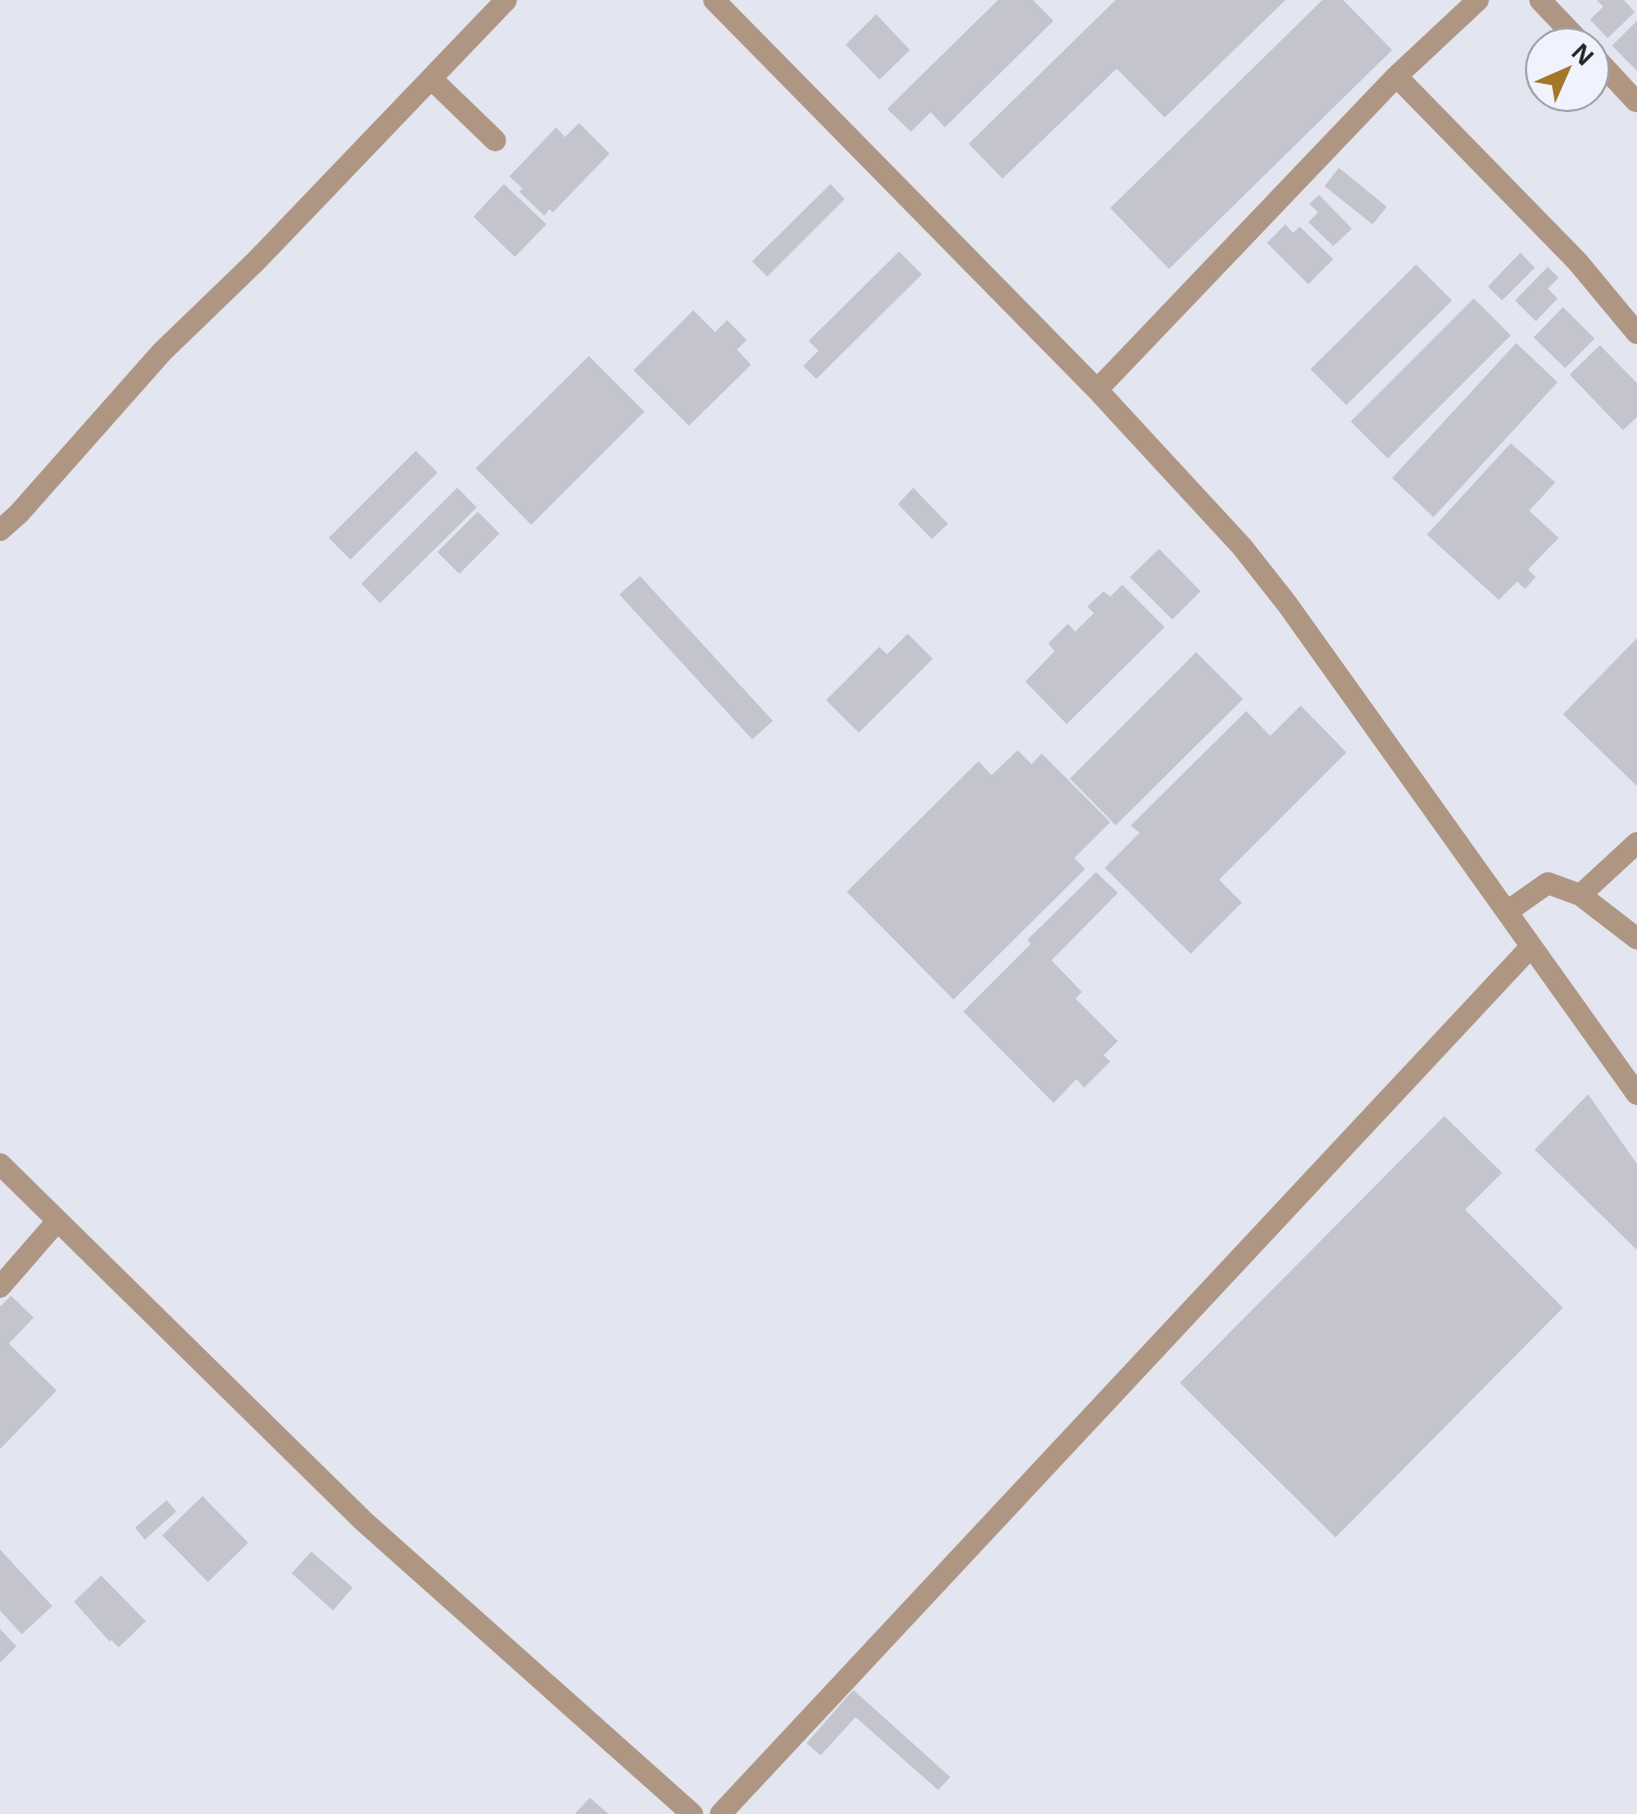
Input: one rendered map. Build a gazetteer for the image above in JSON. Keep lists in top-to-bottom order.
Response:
{
  "north": "top right"
}
